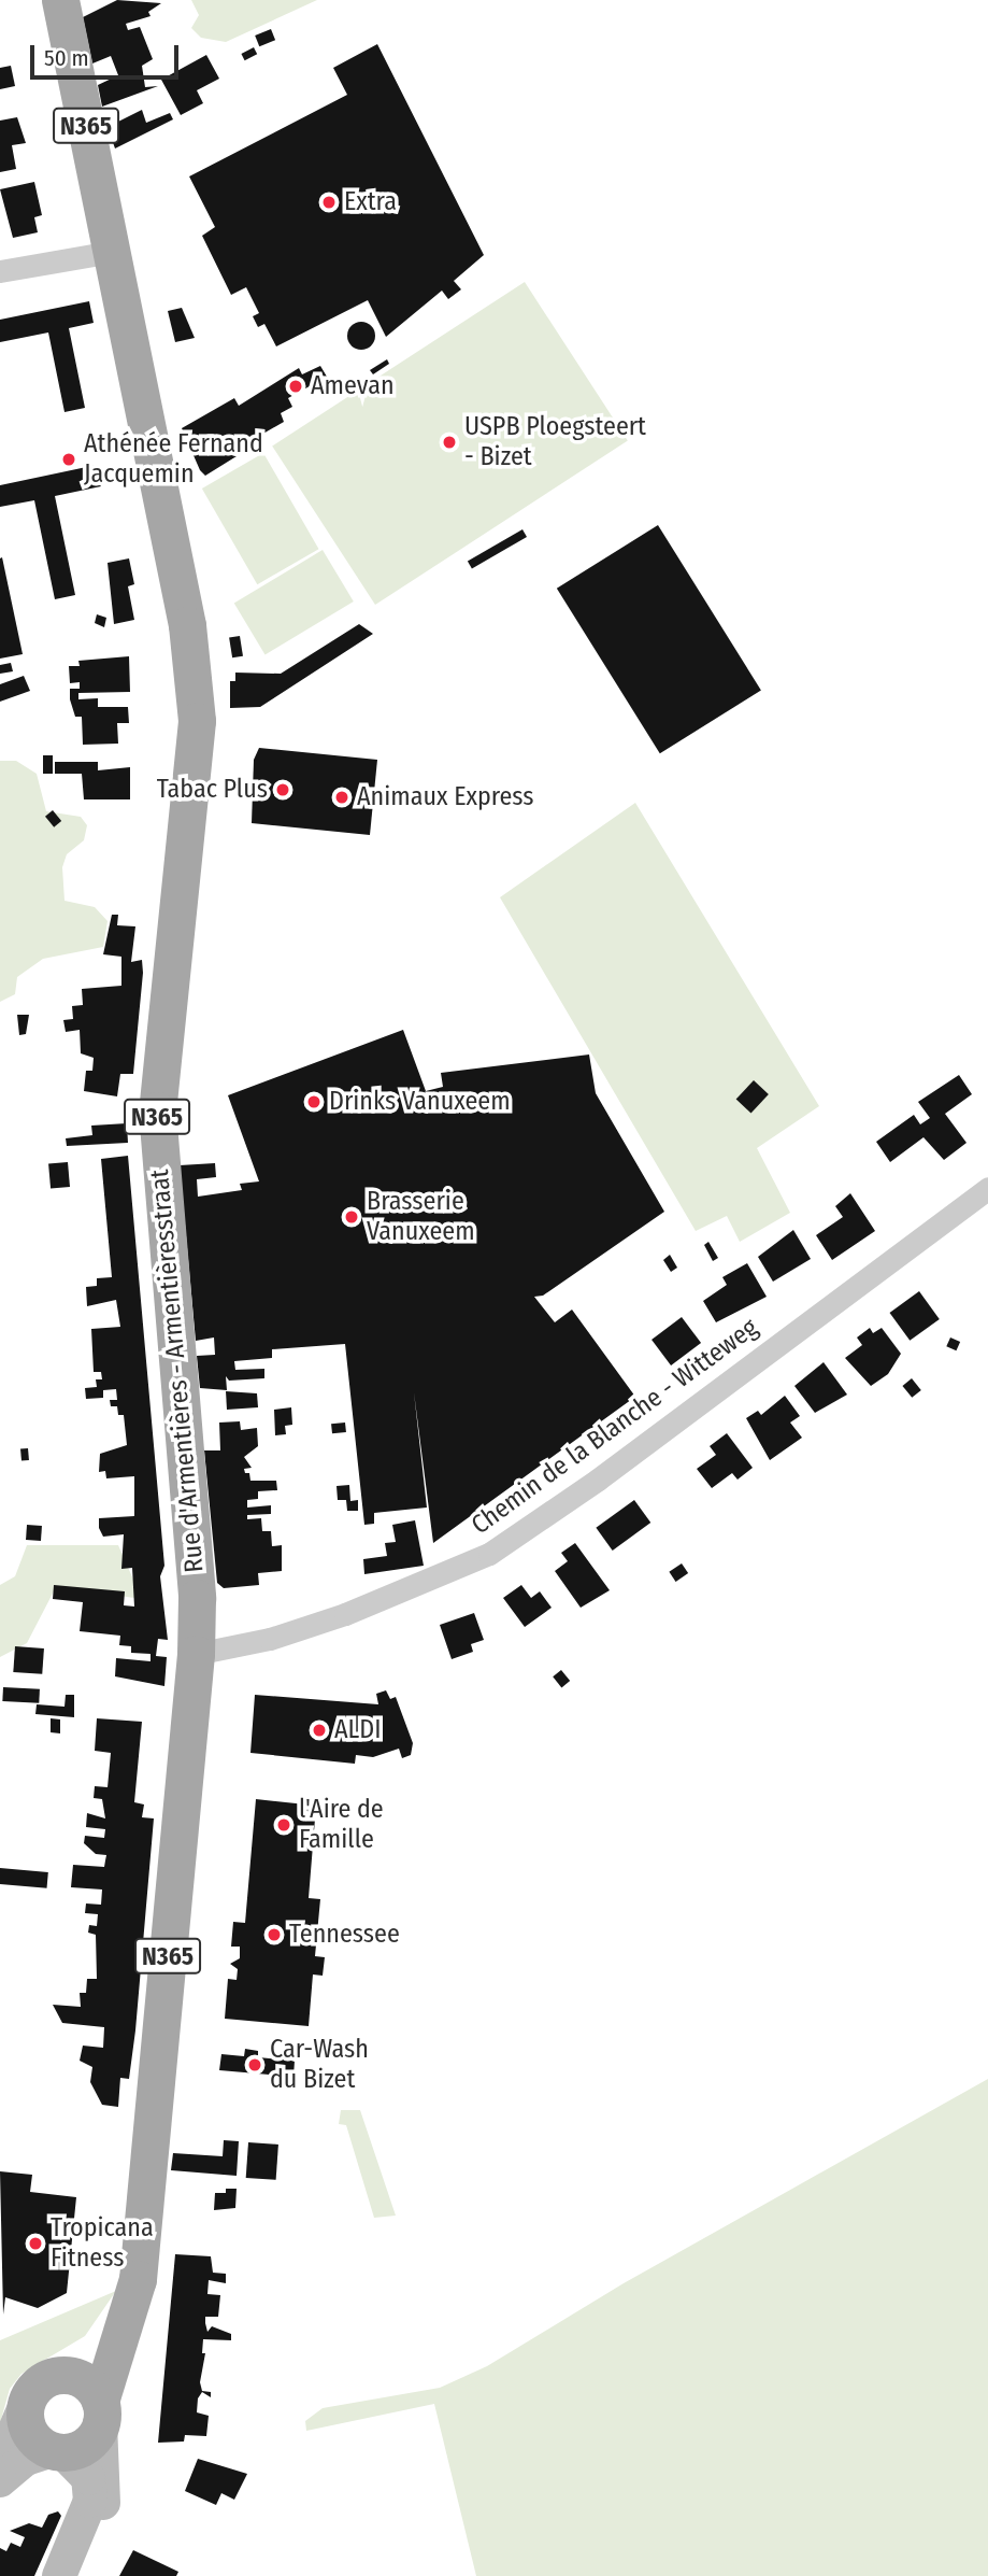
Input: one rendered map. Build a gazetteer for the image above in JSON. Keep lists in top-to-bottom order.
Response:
{
  "streets": {
    "main road": ["N365", "Rue d'Armentières - Armentièresstraat"],
    "street": ["Chemin de la Blanche - Witteweg"]
  },
  "crossings": [
    ["N365", "Rue d'Armentières - Armentièresstraat"],
    ["Rue d'Armentières - Armentièresstraat", "Chemin de la Blanche - Witteweg"]
  ],
  "places": [
    "Extra",
    "Amevan",
    "USPB Ploegsteert - Bizet",
    "Athénée Fernand Jacquemin",
    "Tabac Plus",
    "Animaux Express",
    "Drinks Vanuxeem",
    "Brasserie Vanuxeem",
    "ALDI",
    "l'Aire de Famille",
    "Tennessee",
    "Car-Wash du Bizet",
    "Tropicana Fitness"
  ],
  "scale_bar": "50 m"
}
